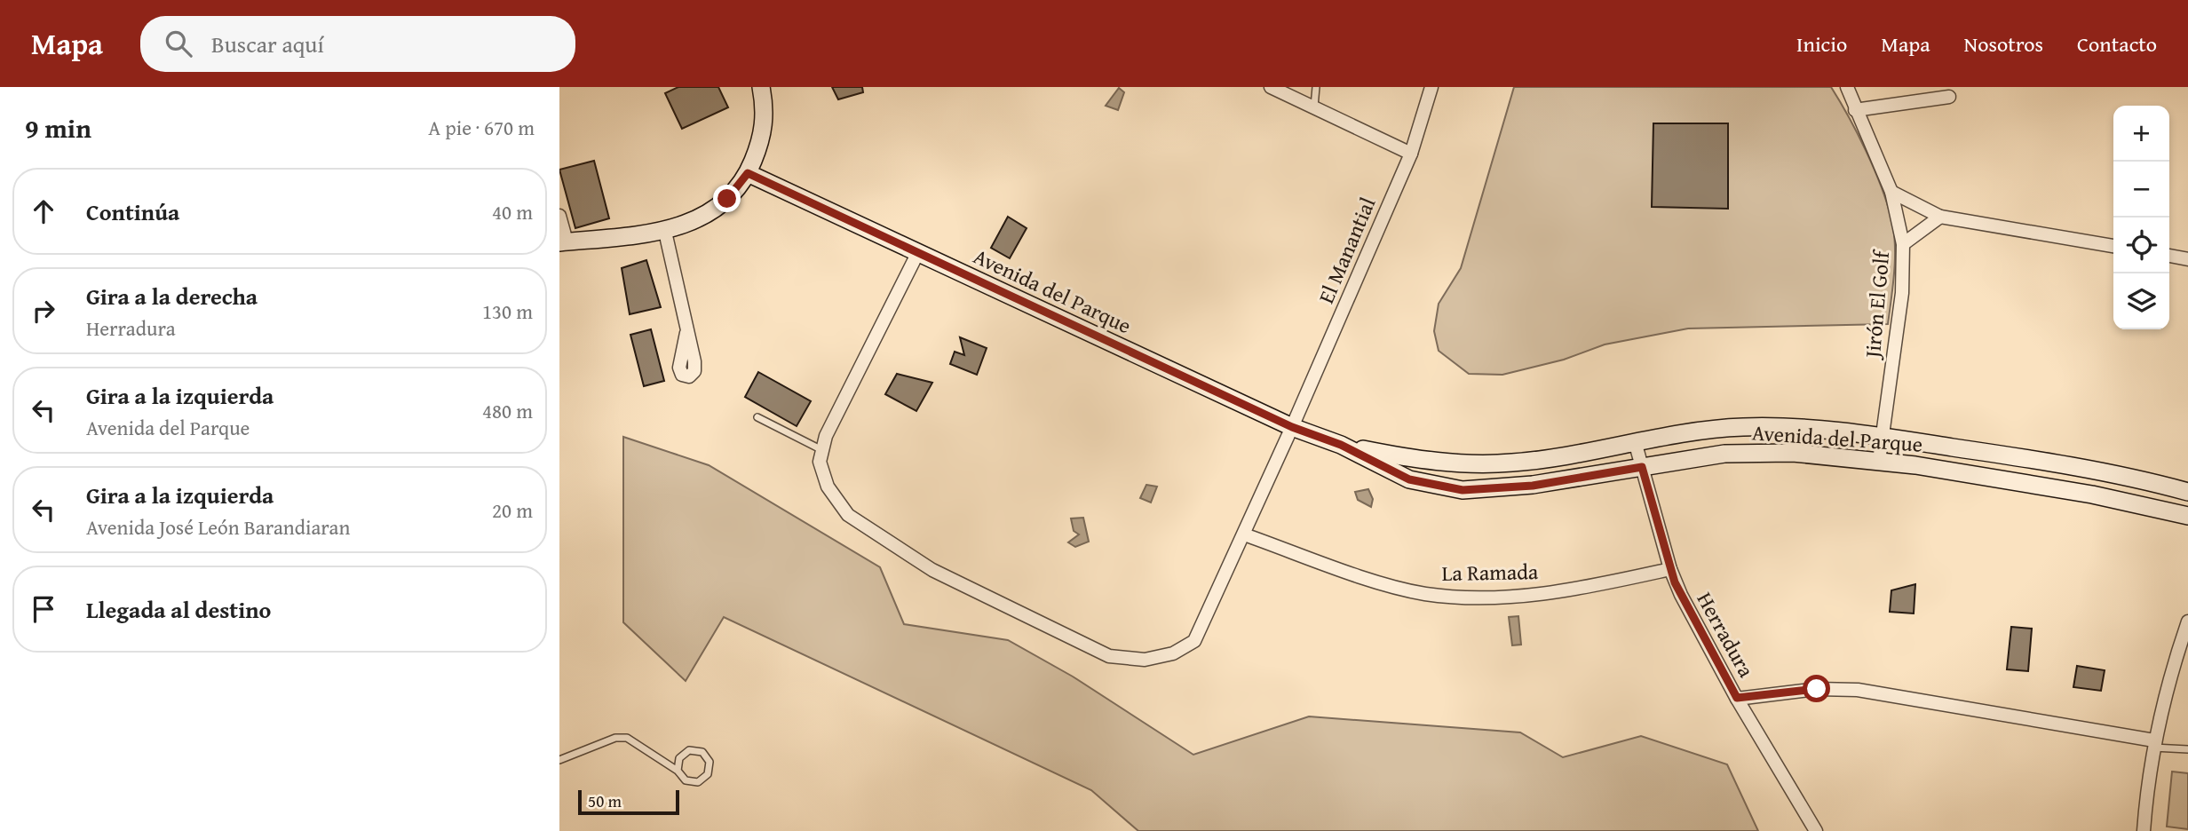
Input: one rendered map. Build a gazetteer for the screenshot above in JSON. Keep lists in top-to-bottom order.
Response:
{
  "streets": {
    "street": [
      "El Manantial",
      "Avenida del Parque",
      "Jirón El Golf",
      "La Ramada",
      "Herradura"
    ]
  },
  "crossings": [
    ["El Manantial", "Avenida del Parque"],
    ["El Manantial", "La Ramada"],
    ["Avenida del Parque", "Jirón El Golf"],
    ["Avenida del Parque", "Herradura"],
    ["La Ramada", "Herradura"]
  ],
  "scale_bar": "50 m",
  "page": {
    "header": "Mapa",
    "search": "Buscar aquí",
    "nav": [
      "Inicio",
      "Mapa",
      "Nosotros",
      "Contacto"
    ],
    "heading": ["9 min", "A pie · 670 m"],
    "map_buttons": ["+", "−"],
    "list": [
      ["Continúa", "40 m"],
      ["Gira a la derecha", "Herradura", "130 m"],
      ["Gira a la izquierda", "Avenida del Parque", "480 m"],
      ["Gira a la izquierda", "Avenida José León Barandiaran", "20 m"],
      "Llegada al destino"
    ],
    "scale": "50 m"
  }
}
